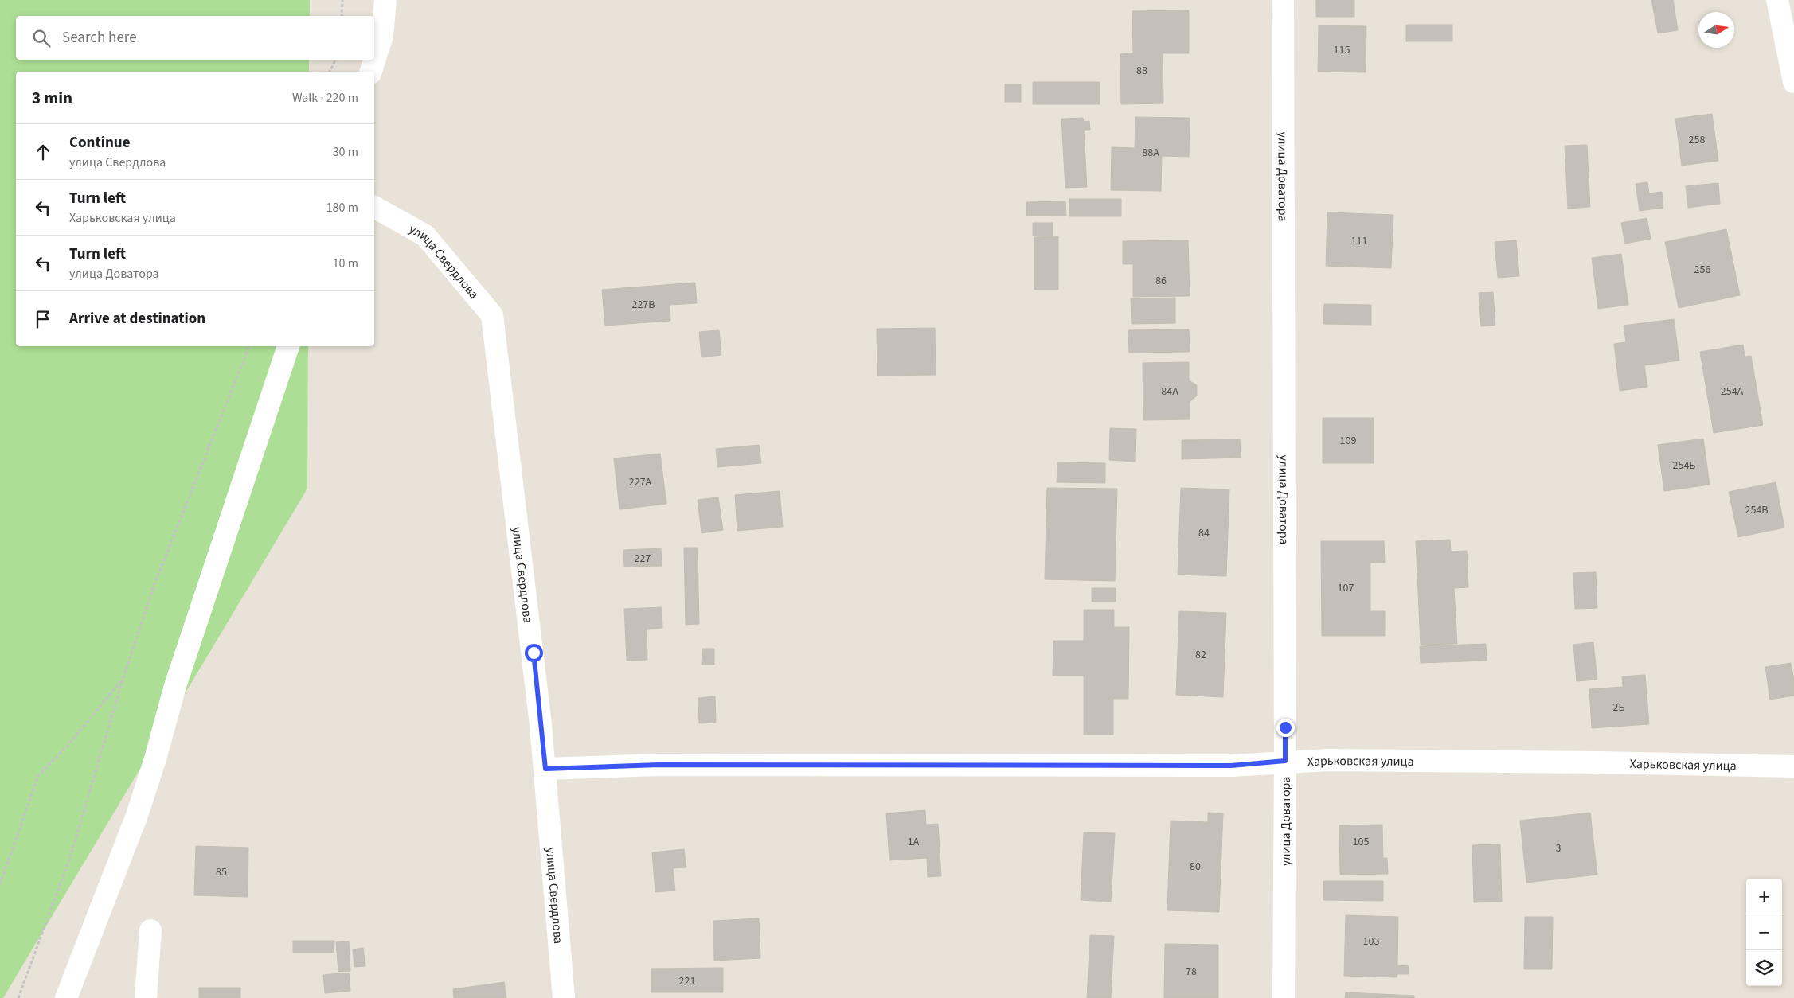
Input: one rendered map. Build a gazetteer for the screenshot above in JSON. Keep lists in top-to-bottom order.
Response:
{
  "streets": {
    "street": ["улица Доватора", "улица Свердлова", "Харьковская улица"]
  },
  "crossings": [
    ["улица Доватора", "Харьковская улица"],
    ["улица Свердлова", "Харьковская улица"]
  ],
  "house_numbers": [
    "115",
    "88",
    "258",
    "88А",
    "111",
    "256",
    "86",
    "227В",
    "84А",
    "254А",
    "109",
    "254Б",
    "227А",
    "254В",
    "84",
    "227",
    "107",
    "82",
    "2Б",
    "1А",
    "105",
    "3",
    "80",
    "85",
    "103",
    "78",
    "221"
  ],
  "north": "right",
  "page": {
    "search": "Search here",
    "heading": ["3 min", "Walk · 220 m"],
    "list": [
      ["Continue", "улица Свердлова", "30 m"],
      ["Turn left", "Харьковская улица", "180 m"],
      ["Turn left", "улица Доватора", "10 m"],
      "Arrive at destination"
    ],
    "map_buttons": ["+", "−"]
  }
}
